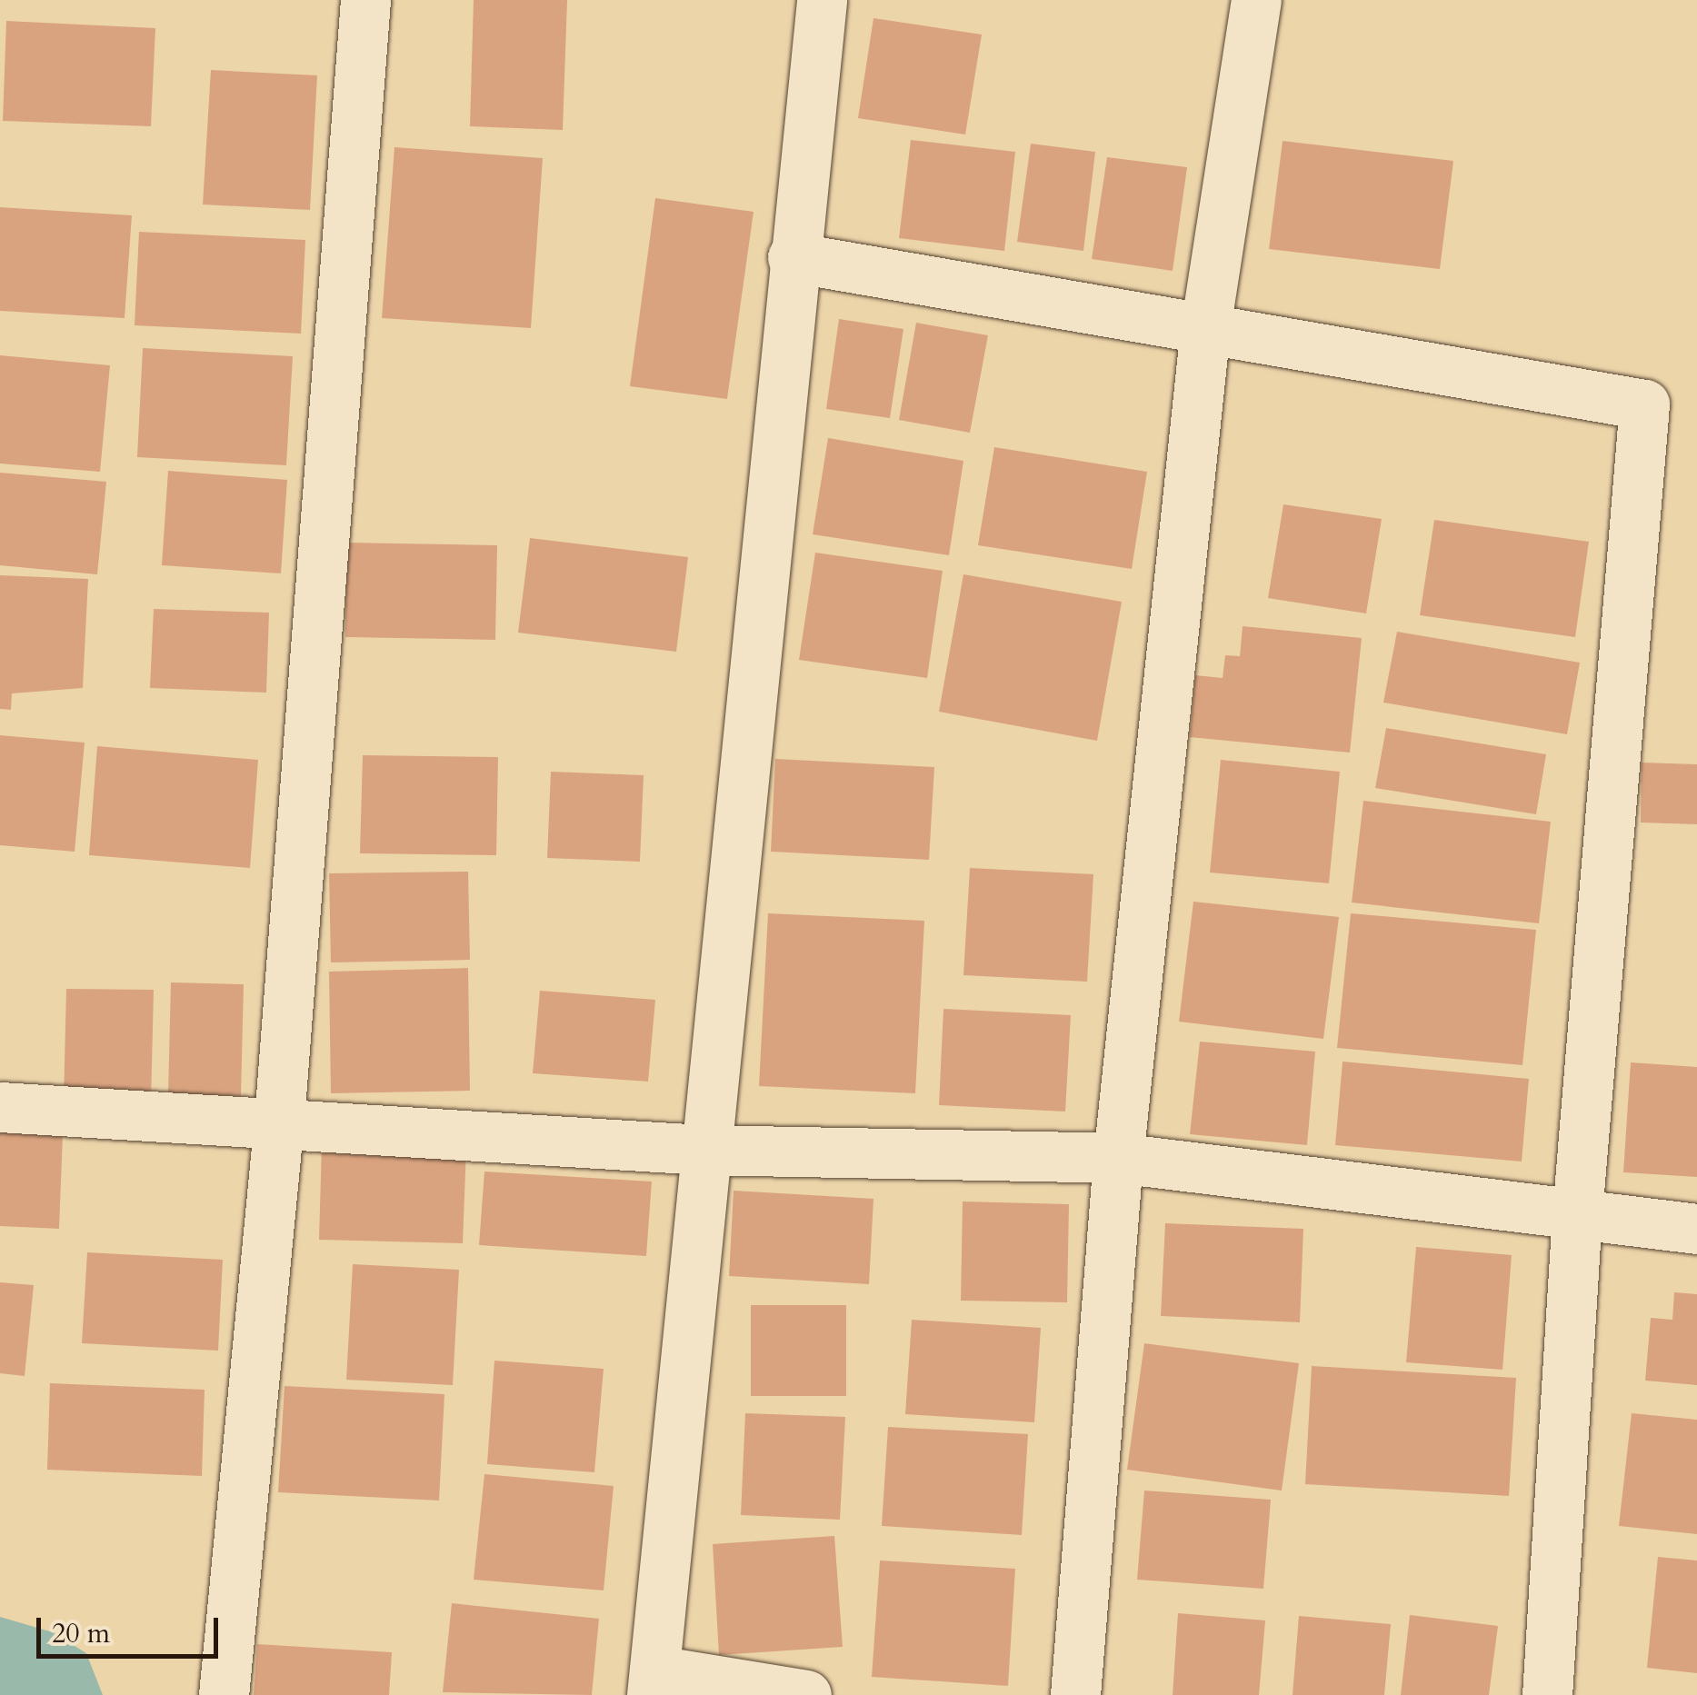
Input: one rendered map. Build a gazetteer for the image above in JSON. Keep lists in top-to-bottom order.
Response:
{
  "scale_bar": "20 m"
}
